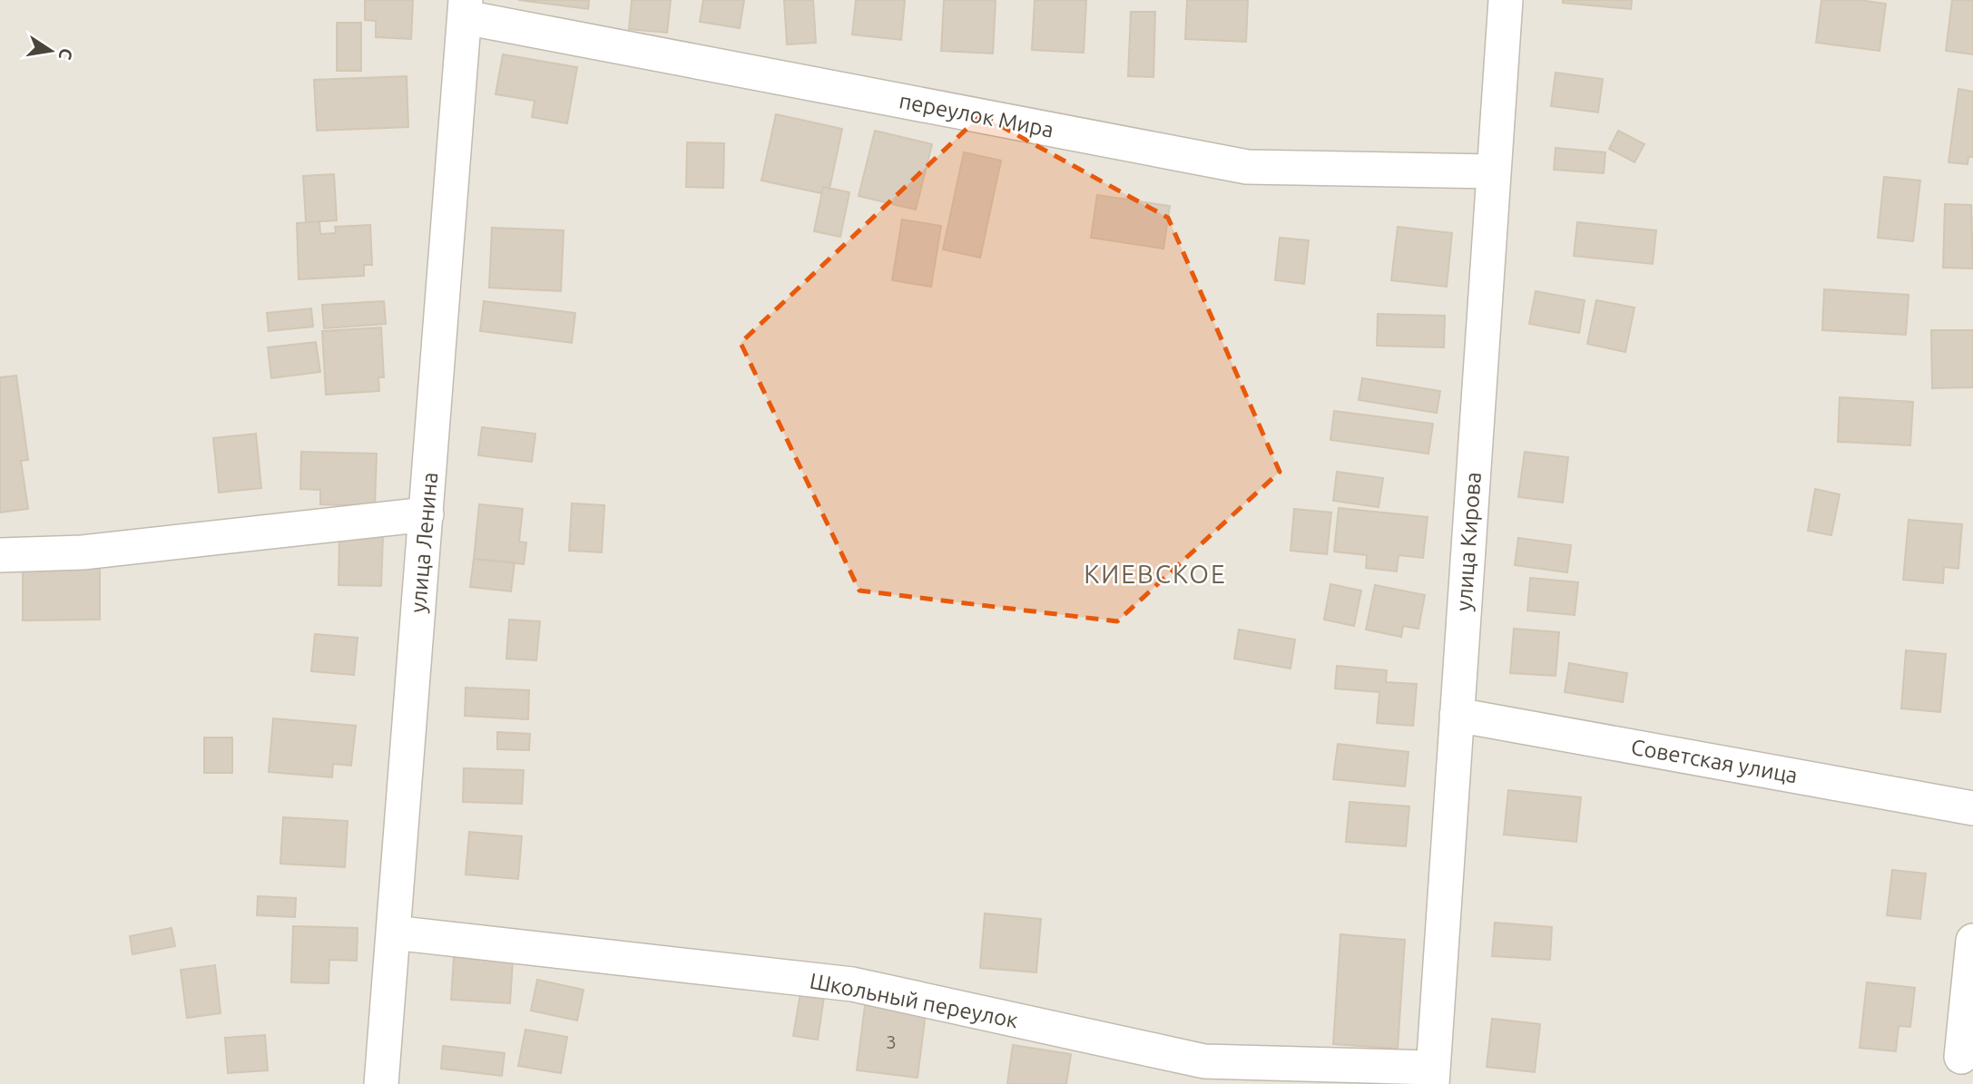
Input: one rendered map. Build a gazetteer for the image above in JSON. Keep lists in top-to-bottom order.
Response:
{
  "streets": {
    "street": [
      "переулок Мира",
      "улица Кирова",
      "улица Ленина",
      "Советская улица",
      "Школьный переулок"
    ]
  },
  "crossings": [
    ["переулок Мира", "улица Кирова"],
    ["переулок Мира", "улица Ленина"],
    ["улица Кирова", "Советская улица"],
    ["улица Кирова", "Школьный переулок"],
    ["улица Ленина", "Школьный переулок"]
  ],
  "districts": ["КИЕВСКОЕ"],
  "house_numbers": ["3"],
  "north": "right"
}
